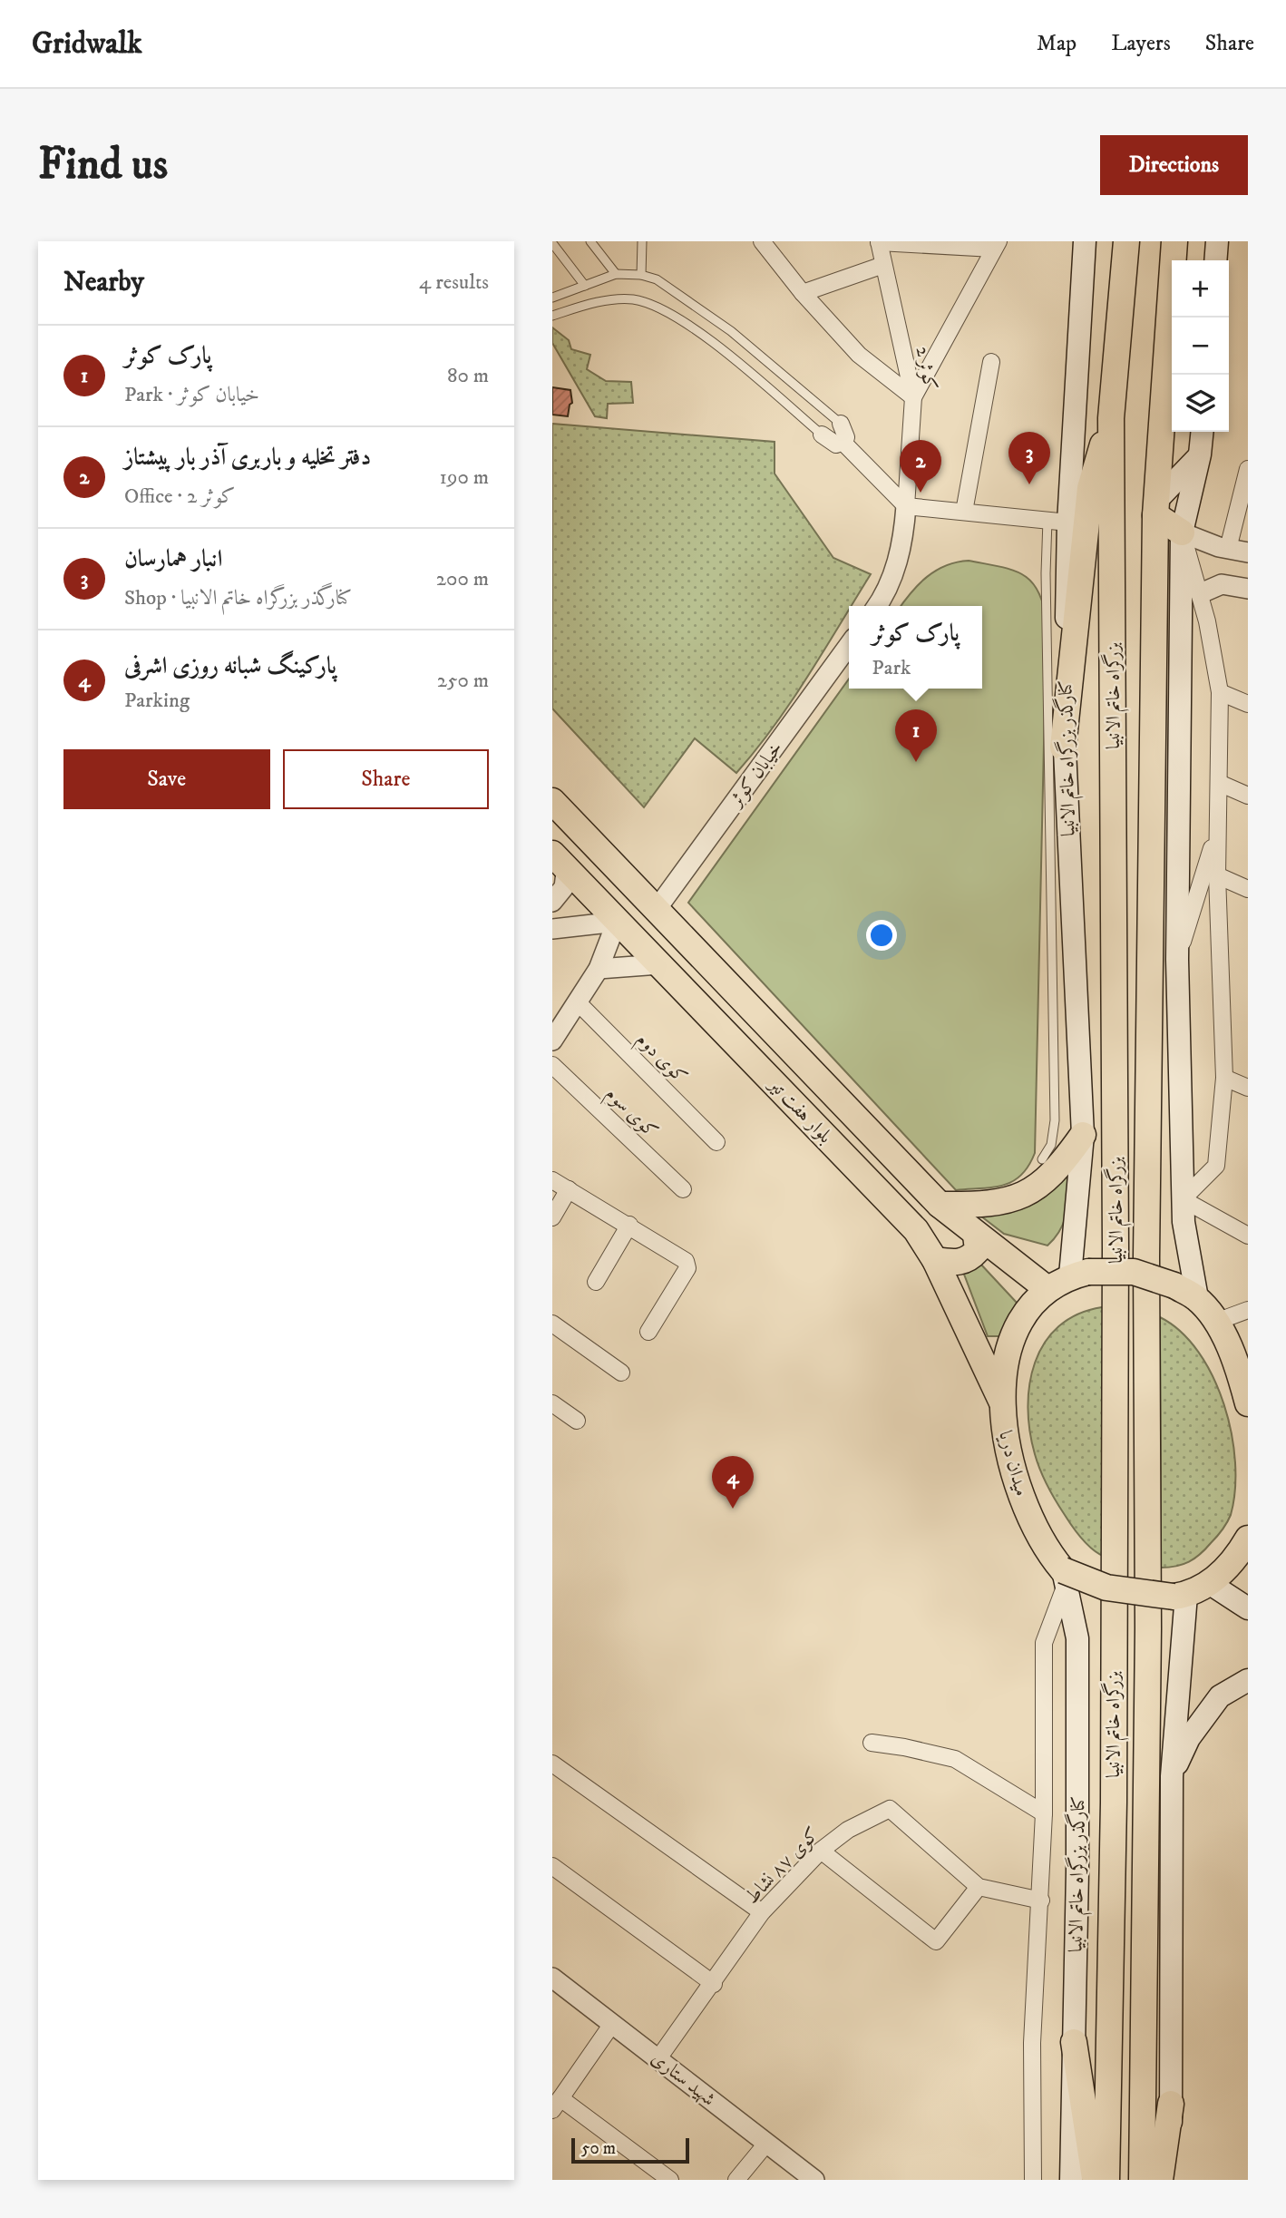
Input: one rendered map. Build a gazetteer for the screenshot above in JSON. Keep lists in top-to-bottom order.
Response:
{
  "streets": {
    "main road": [
      "بزرگراه خاتم الانبیا",
      "کنارگذر بزرگراه خاتم الانبیا",
      "بلوار هفت تیر",
      "میدان دریا"
    ],
    "street": [
      "کوثر 2",
      "خیابان کوثر",
      "کوی دوم",
      "کوی سوم",
      "کوی ۸۷ نشاط",
      "شهید ستاری"
    ]
  },
  "crossings": [
    ["کنارگذر بزرگراه خاتم الانبیا", "میدان دریا"],
    ["خیابان کوثر", "بلوار هفت تیر"],
    ["بلوار هفت تیر", "میدان دریا"],
    ["کوی ۸۷ نشاط", "شهید ستاری"]
  ],
  "scale_bar": "50 m",
  "page": {
    "header": "Gridwalk",
    "nav": ["Map", "Layers", "Share"],
    "buttons": [
      "Directions",
      ["Save", "Share"]
    ],
    "title": "Find us",
    "heading": ["Nearby", "4 results"],
    "map_buttons": ["+", "−"],
    "list": [
      {
        "mark": "1",
        "name": "پارک کوثر",
        "note": "Park · خیابان کوثر",
        "value": "80 m"
      },
      {
        "mark": "2",
        "name": "دفتر تخلیه و باربری آذر بار پیشتاز",
        "note": "Office · کوثر 2",
        "value": "190 m"
      },
      {
        "mark": "3",
        "name": "انبار همارسان",
        "note": "Shop · کنارگذر بزرگراه خاتم الانبیا",
        "value": "200 m"
      },
      {
        "mark": "4",
        "name": "پارکینگ شبانه روزی اشرفی",
        "note": "Parking",
        "value": "250 m"
      }
    ],
    "pins": [
      "3",
      "2",
      "1",
      "4"
    ],
    "popup": ["پارک کوثر", "Park"],
    "scale": "50 m"
  }
}
